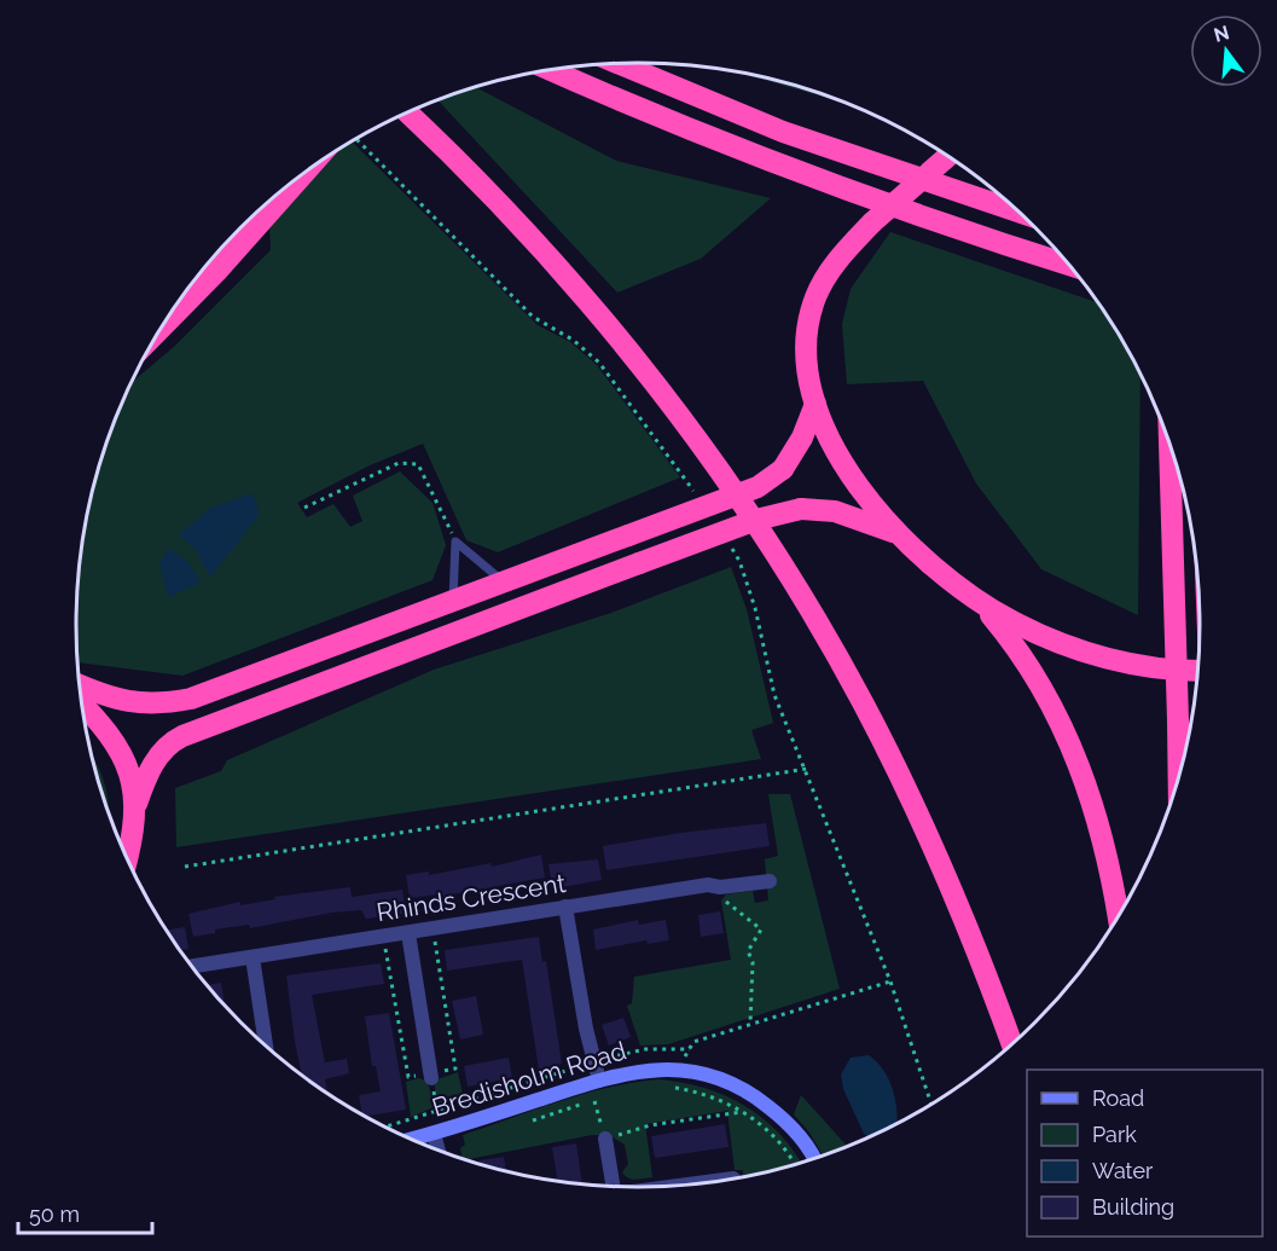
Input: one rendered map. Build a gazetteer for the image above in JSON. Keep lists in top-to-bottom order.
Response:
{
  "streets": {
    "street": ["Rhinds Crescent", "Bredisholm Road"]
  },
  "legend": [
    "Road",
    "Park",
    "Water",
    "Building"
  ],
  "scale_bar": "50 m",
  "north": "top"
}
